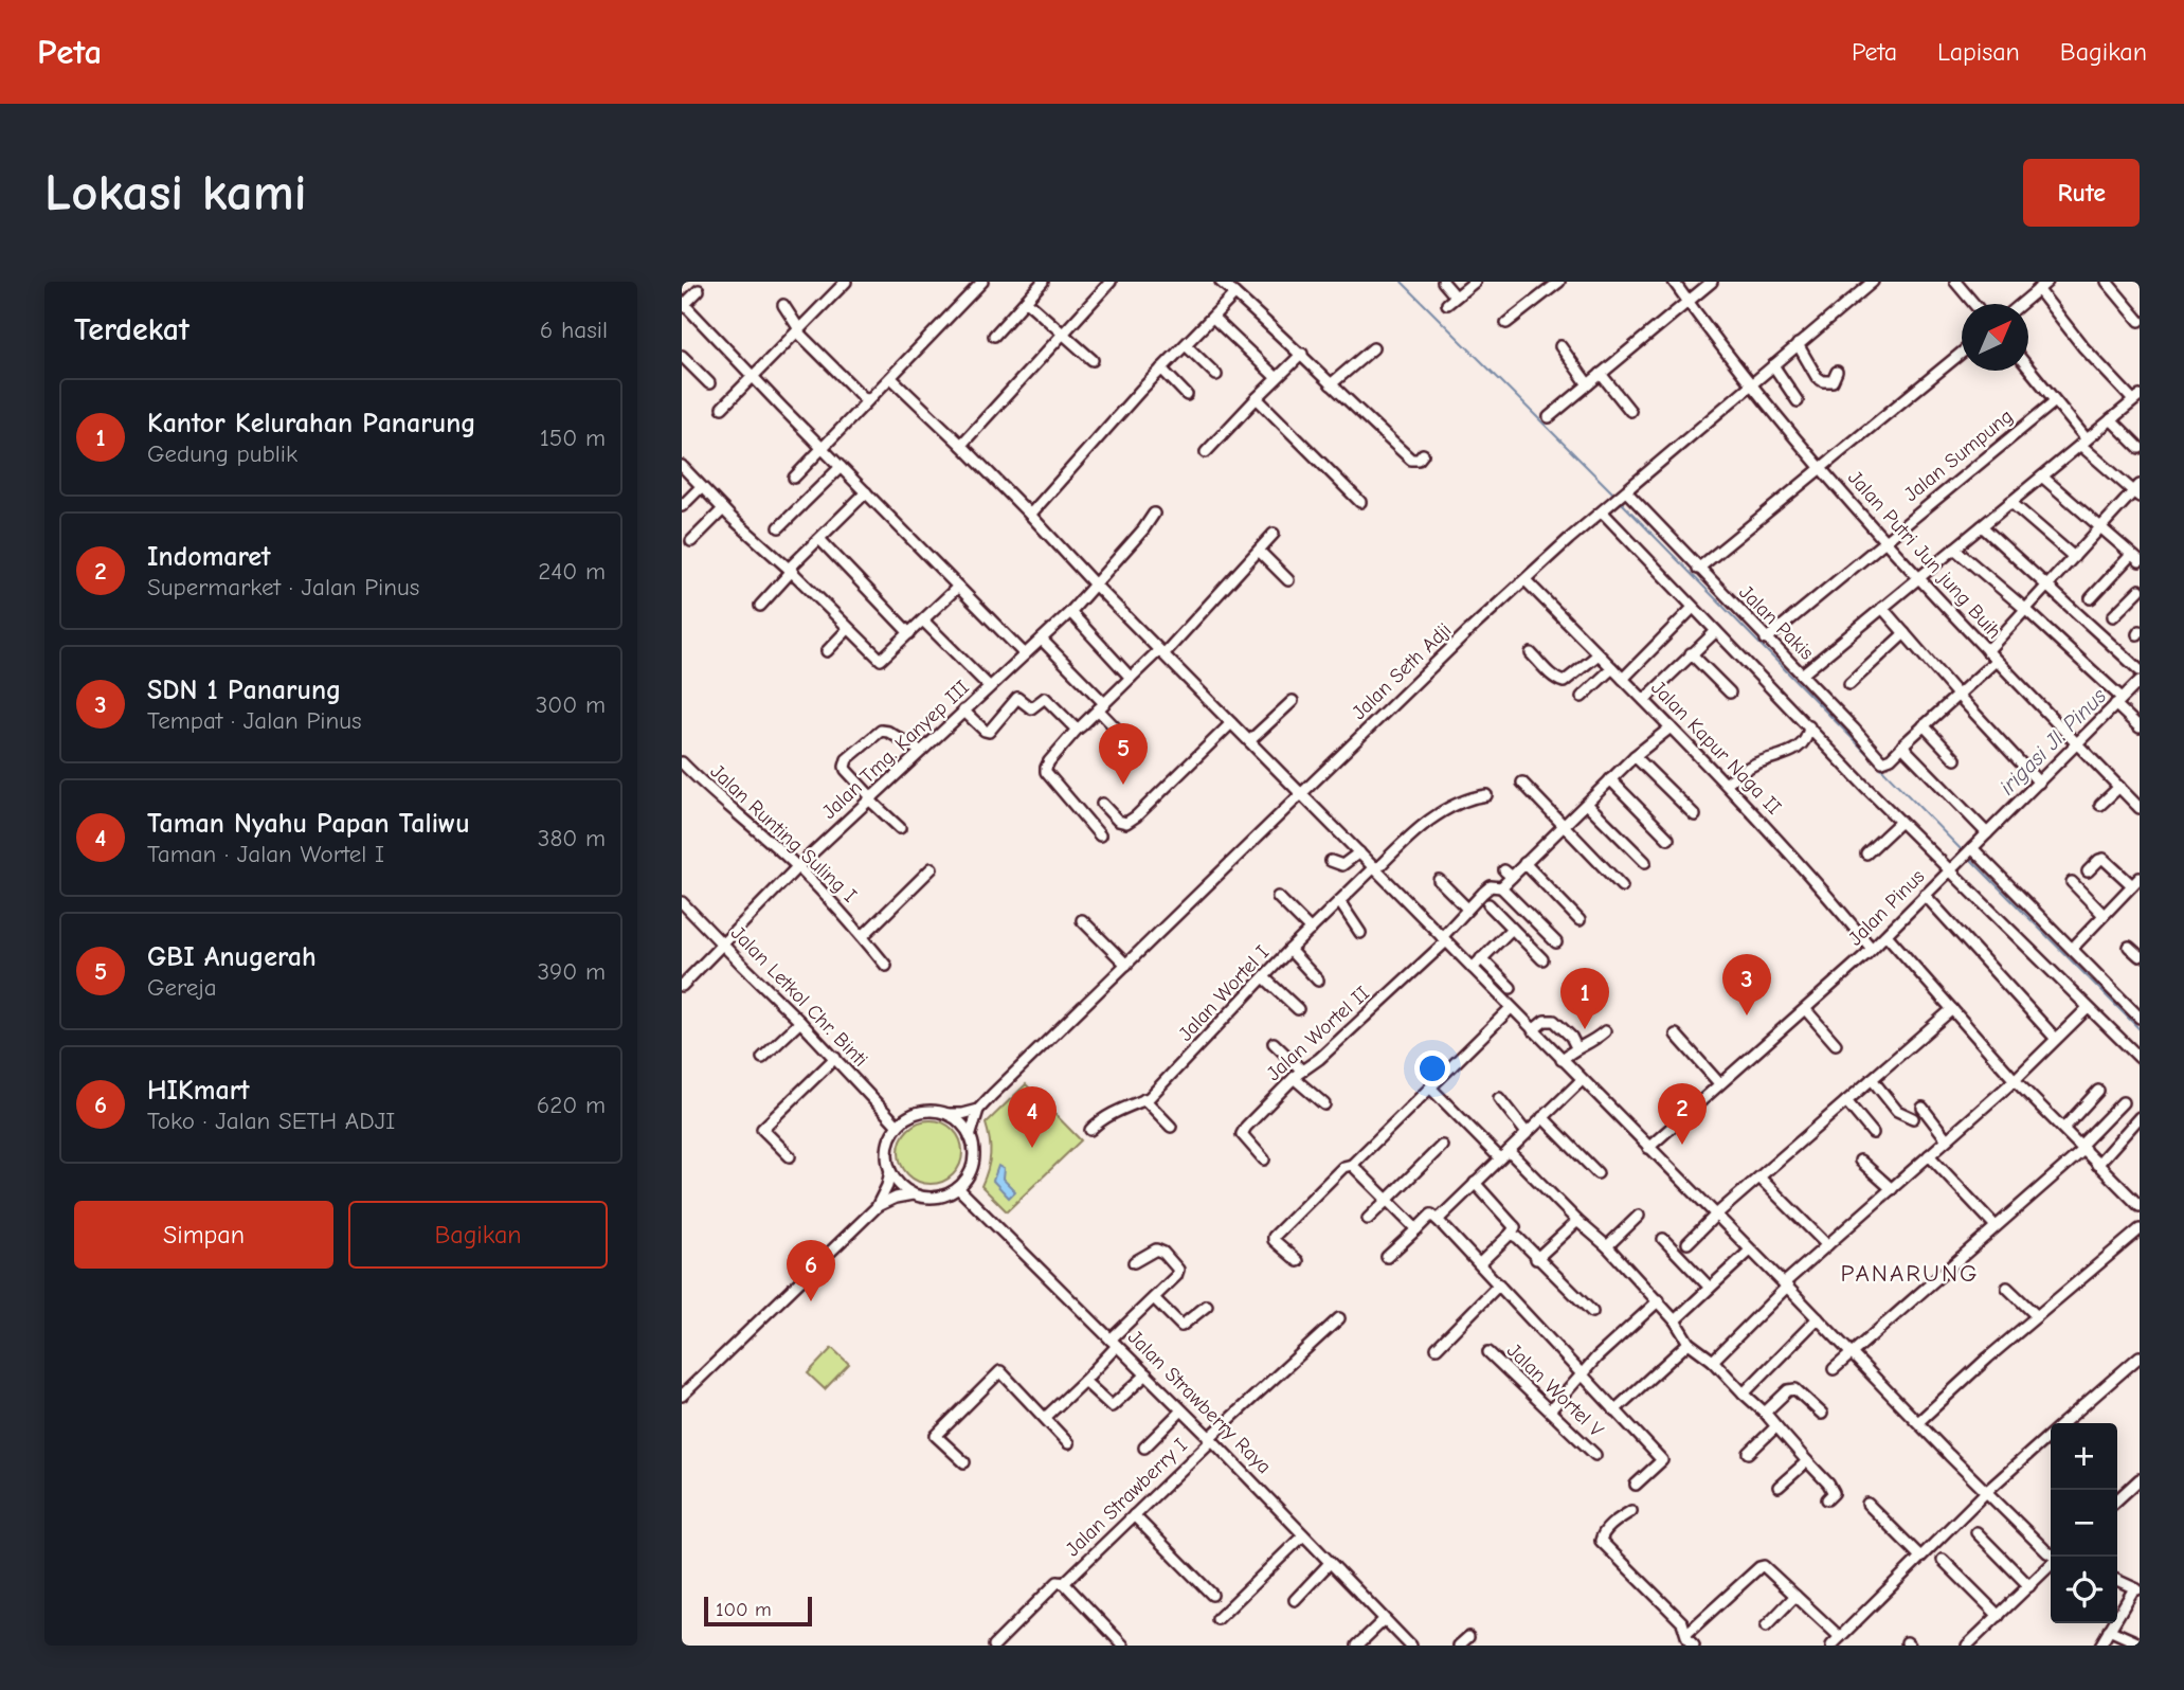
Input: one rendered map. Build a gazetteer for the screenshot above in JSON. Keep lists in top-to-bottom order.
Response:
{
  "streets": {
    "street": [
      "Jalan Sumpung",
      "Jalan Putri Jun jung Buih",
      "Jalan Pakis",
      "Jalan Seth Adji",
      "Jalan Kapur Naga II",
      "Jalan Tmg. Kanyep III",
      "Jalan Runting Suling I",
      "Jalan Pinus",
      "Jalan Wortel I",
      "Jalan Letkol Chr. Binti",
      "Jalan Wortel II",
      "Jalan Wortel V",
      "Jalan Strawberry Raya",
      "Jalan Strawberry I"
    ]
  },
  "crossings": [
    ["Jalan Sumpung", "Jalan Putri Jun jung Buih"],
    ["Jalan Sumpung", "Jalan Pakis"],
    ["Jalan Putri Jun jung Buih", "Jalan Seth Adji"],
    ["Jalan Putri Jun jung Buih", "Jalan Pinus"],
    ["Jalan Pakis", "Jalan Seth Adji"],
    ["Jalan Seth Adji", "Jalan Kapur Naga II"],
    ["Jalan Kapur Naga II", "Jalan Pinus"],
    ["Jalan Kapur Naga II", "Jalan Wortel II"],
    ["Jalan Tmg. Kanyep III", "Jalan Runting Suling I"],
    ["Jalan Tmg. Kanyep III", "Jalan Letkol Chr. Binti"],
    ["Jalan Letkol Chr. Binti", "Jalan Strawberry Raya"],
    ["Jalan Strawberry Raya", "Jalan Strawberry I"]
  ],
  "districts": ["PANARUNG"],
  "water": ["irigasi Jl. Pinus"],
  "scale_bar": "100 m",
  "north": "top right",
  "page": {
    "header": "Peta",
    "nav": ["Peta", "Lapisan", "Bagikan"],
    "buttons": [
      "Rute",
      ["Simpan", "Bagikan"]
    ],
    "title": "Lokasi kami",
    "heading": ["Terdekat", "6 hasil"],
    "list": [
      {
        "mark": "1",
        "name": "Kantor Kelurahan Panarung",
        "note": "Gedung publik",
        "value": "150 m"
      },
      {
        "mark": "2",
        "name": "Indomaret",
        "note": "Supermarket · Jalan Pinus",
        "value": "240 m"
      },
      {
        "mark": "3",
        "name": "SDN 1 Panarung",
        "note": "Tempat · Jalan Pinus",
        "value": "300 m"
      },
      {
        "mark": "4",
        "name": "Taman Nyahu Papan Taliwu",
        "note": "Taman · Jalan Wortel I",
        "value": "380 m"
      },
      {
        "mark": "5",
        "name": "GBI Anugerah",
        "note": "Gereja",
        "value": "390 m"
      },
      {
        "mark": "6",
        "name": "HIKmart",
        "note": "Toko · Jalan SETH ADJI",
        "value": "620 m"
      }
    ],
    "pins": [
      "5",
      "3",
      "1",
      "2",
      "4",
      "6"
    ],
    "map_buttons": ["+", "−"],
    "scale": "100 m"
  }
}
